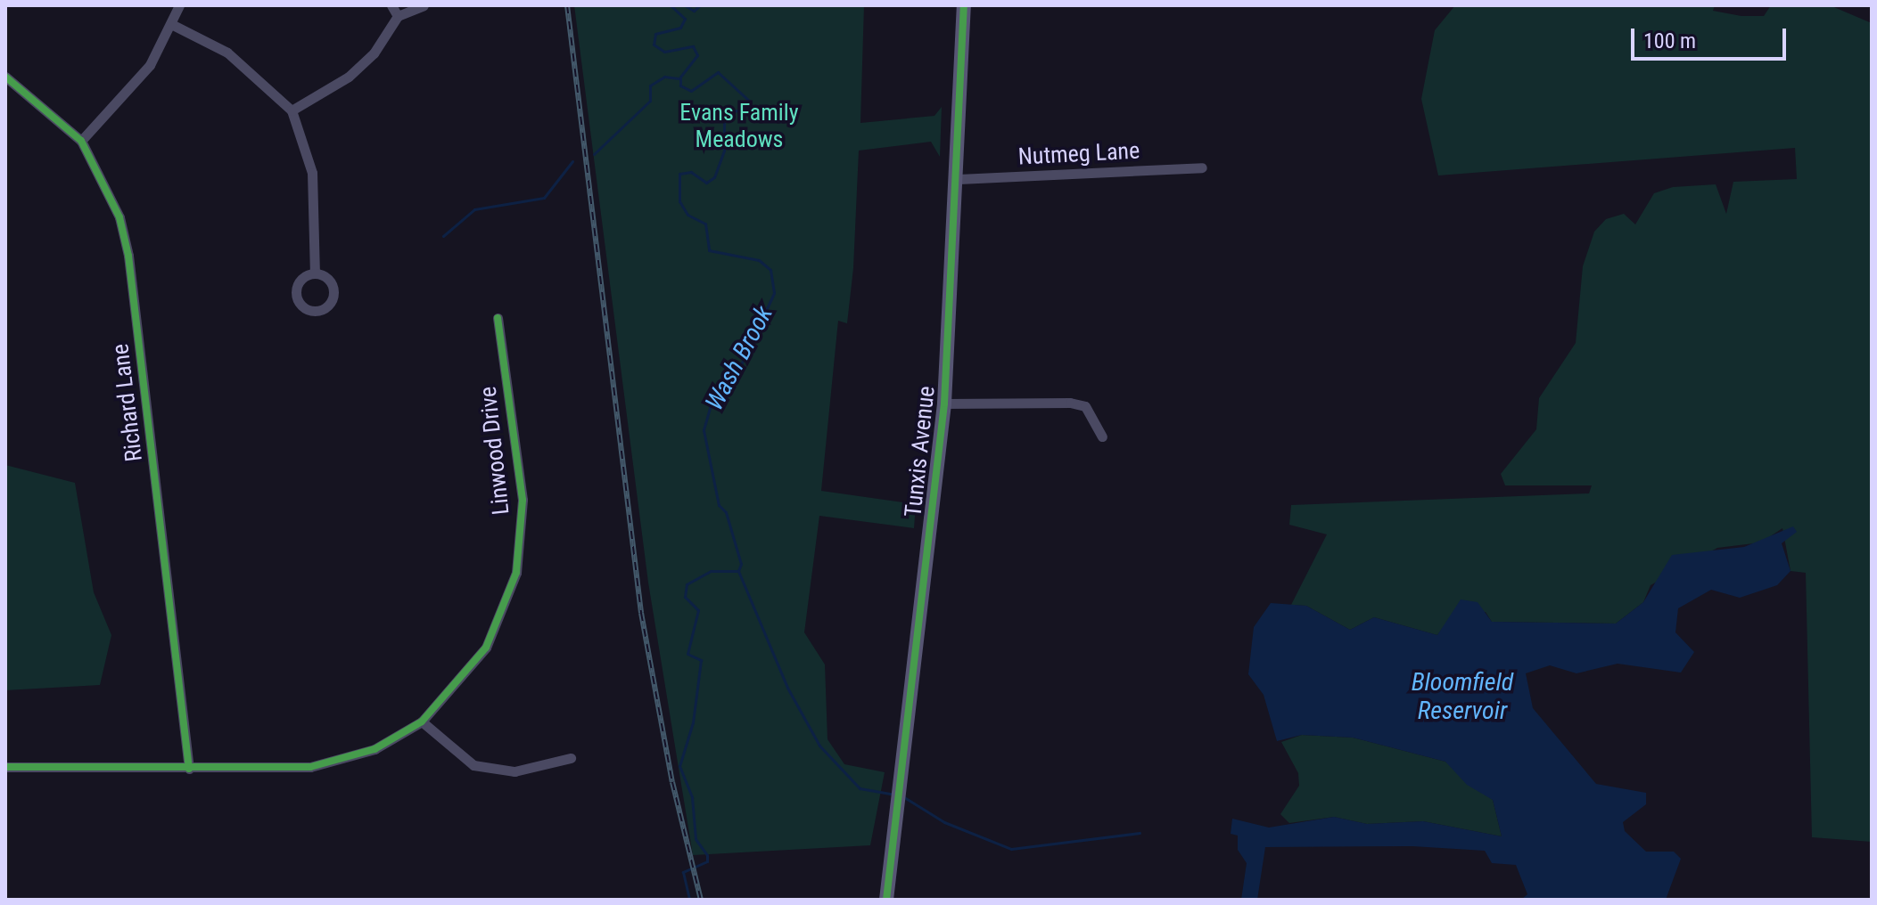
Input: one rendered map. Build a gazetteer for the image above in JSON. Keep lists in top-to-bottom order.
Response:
{
  "streets": {
    "main road": ["Tunxis Avenue"],
    "street": ["Nutmeg Lane", "Richard Lane", "Linwood Drive"]
  },
  "crossings": [
    ["Nutmeg Lane", "Tunxis Avenue"],
    ["Richard Lane", "Linwood Drive"]
  ],
  "water": ["Wash Brook", "Bloomfield Reservoir"],
  "parks": ["Evans Family Meadows"],
  "scale_bar": "100 m"
}
